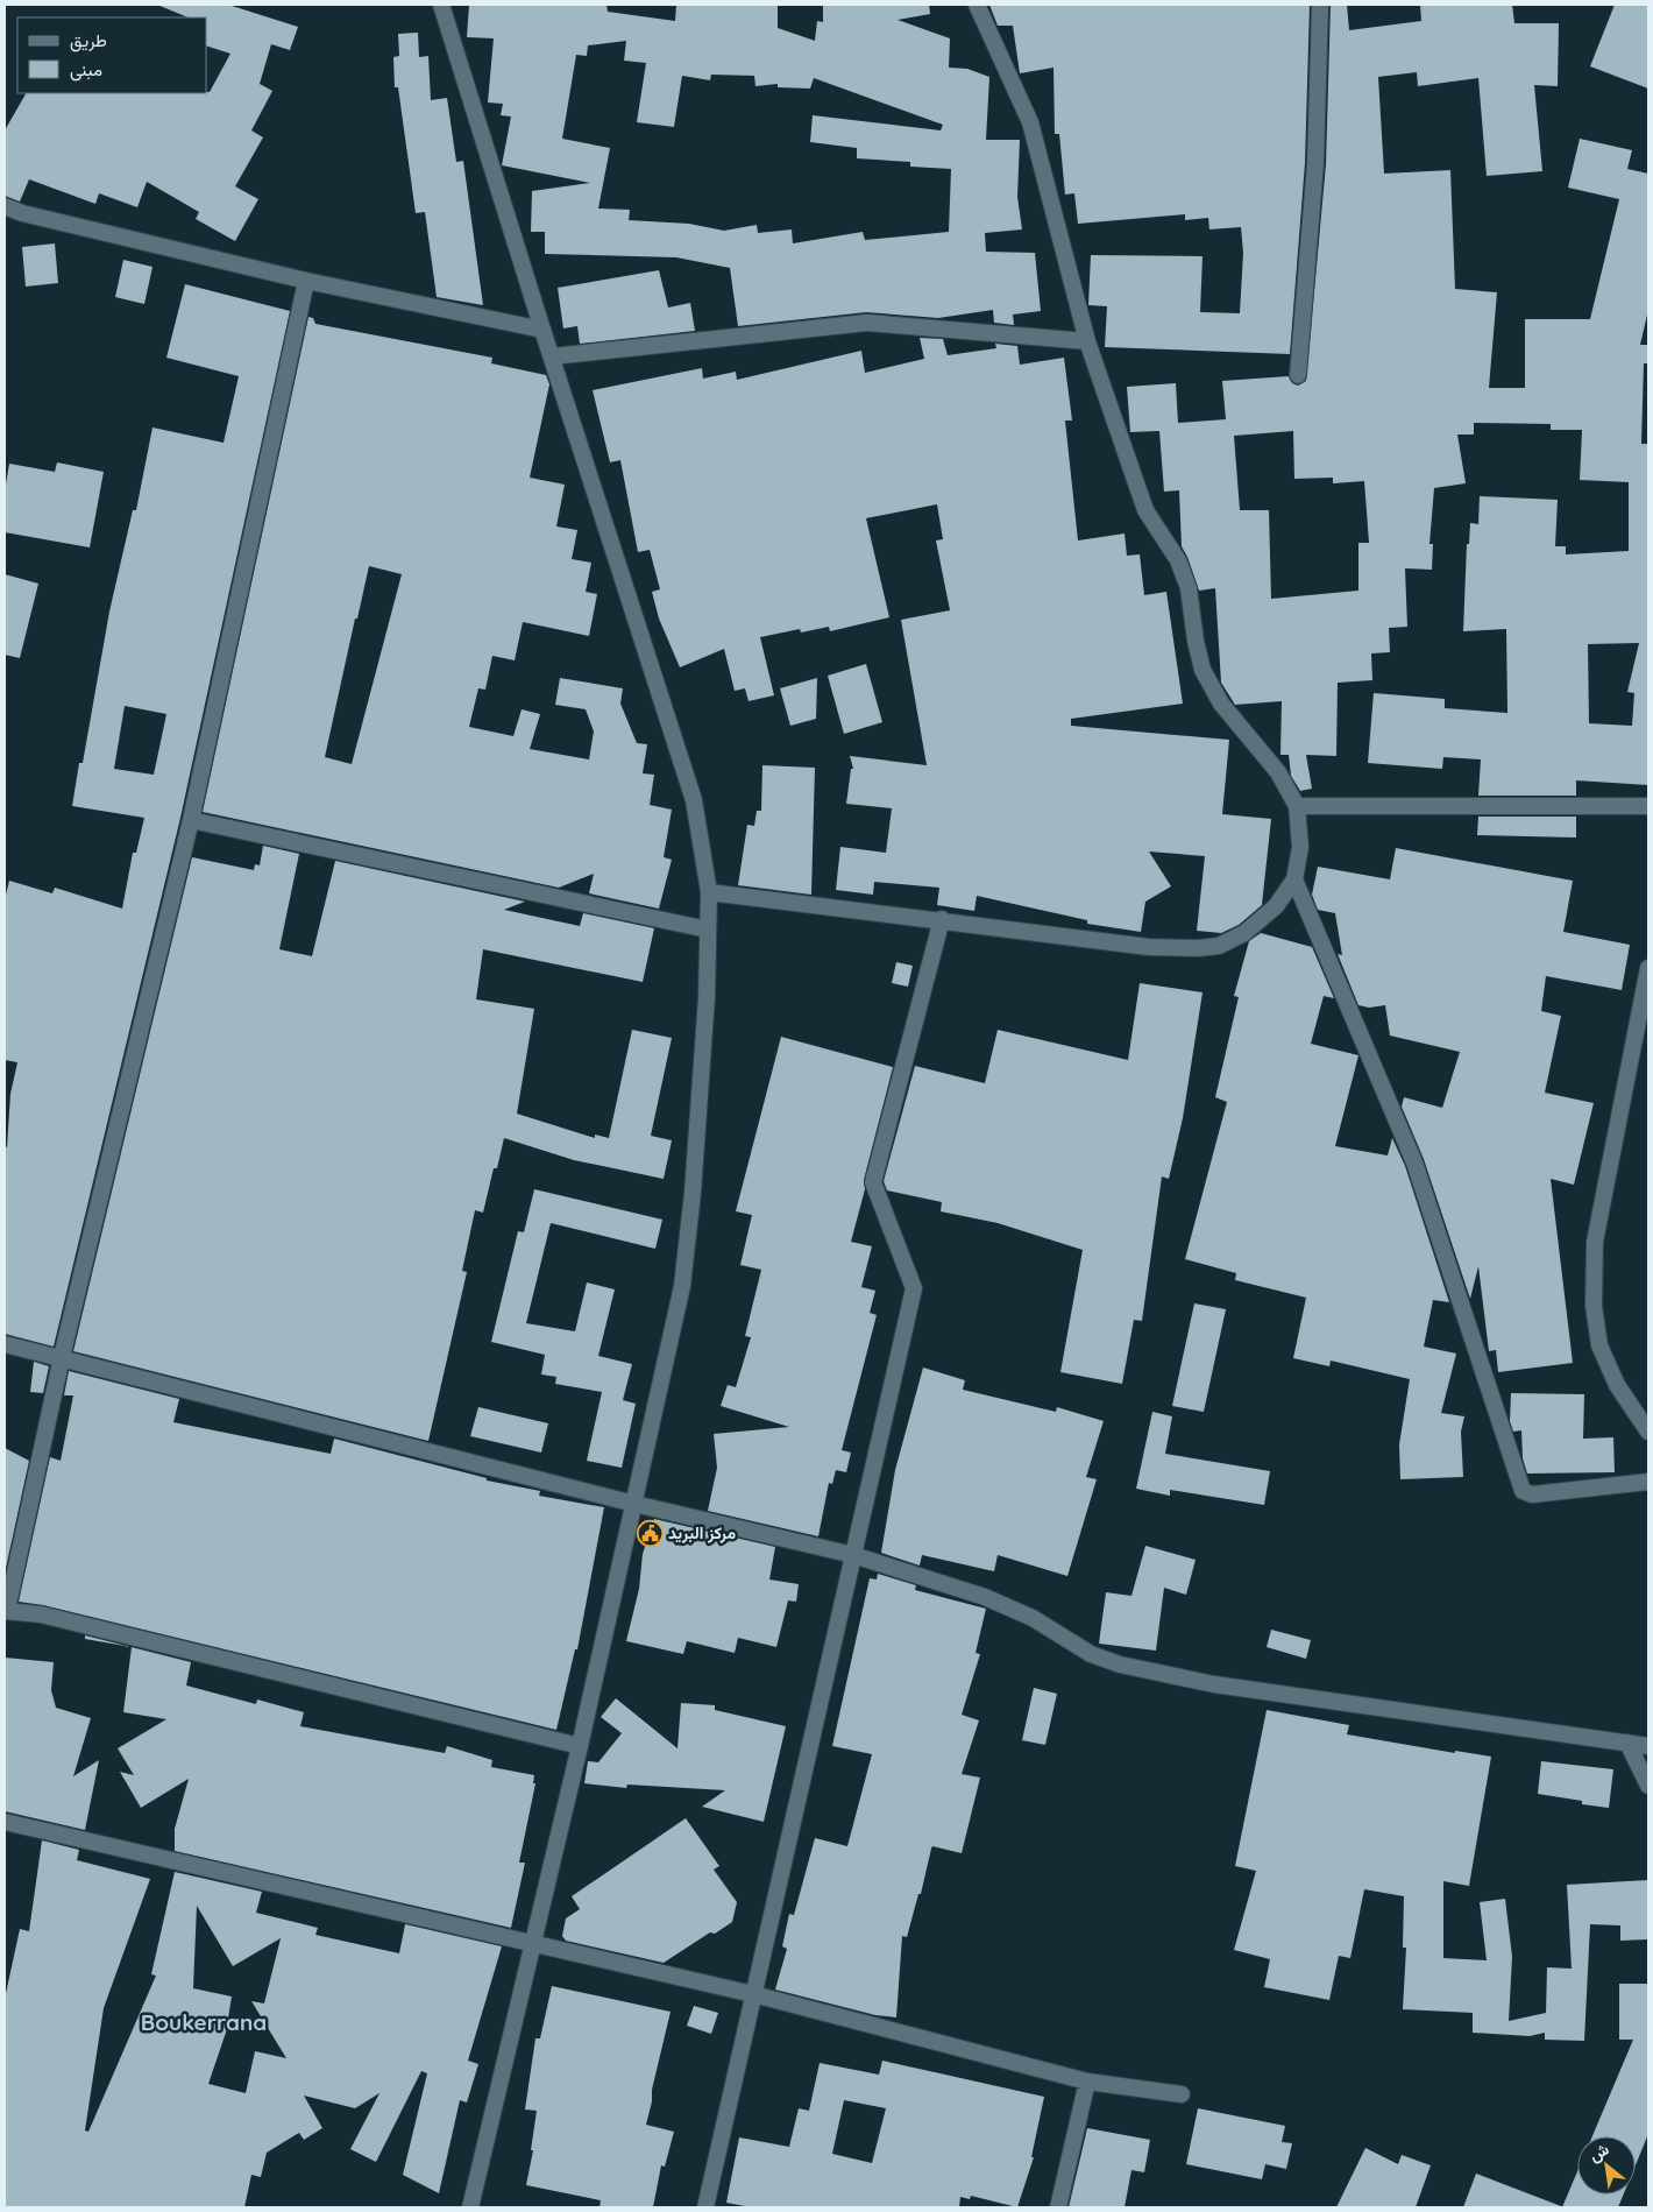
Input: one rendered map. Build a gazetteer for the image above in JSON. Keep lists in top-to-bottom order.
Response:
{
  "districts": ["Boukerrana"],
  "places": {
    "public building": ["مركز البريد"]
  },
  "legend": ["طريق", "مبنى"],
  "north": "top left"
}
